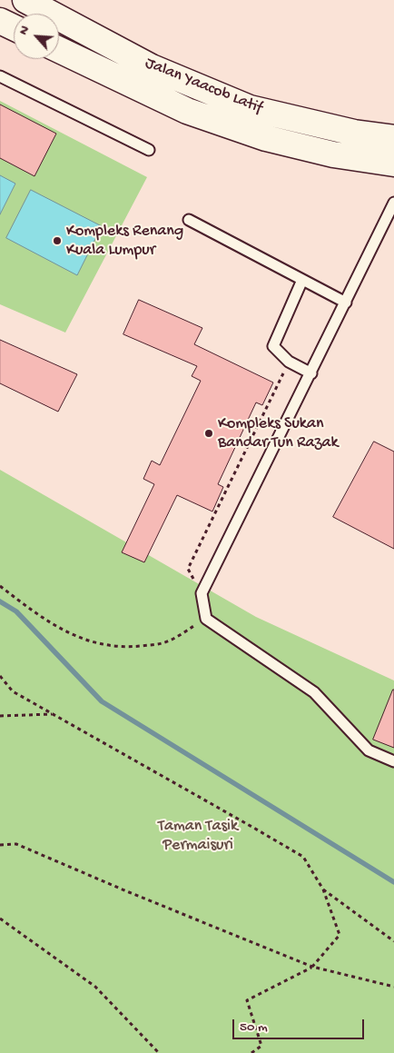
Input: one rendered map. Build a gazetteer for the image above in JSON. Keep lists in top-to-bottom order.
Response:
{
  "streets": {
    "street": ["Jalan Yaacob Latif"]
  },
  "parks": ["Taman Tasik Permaisuri"],
  "places": ["Kompleks Renang Kuala Lumpur", "Kompleks Sukan Bandar Tun Razak"],
  "scale_bar": "50 m",
  "north": "top left"
}
